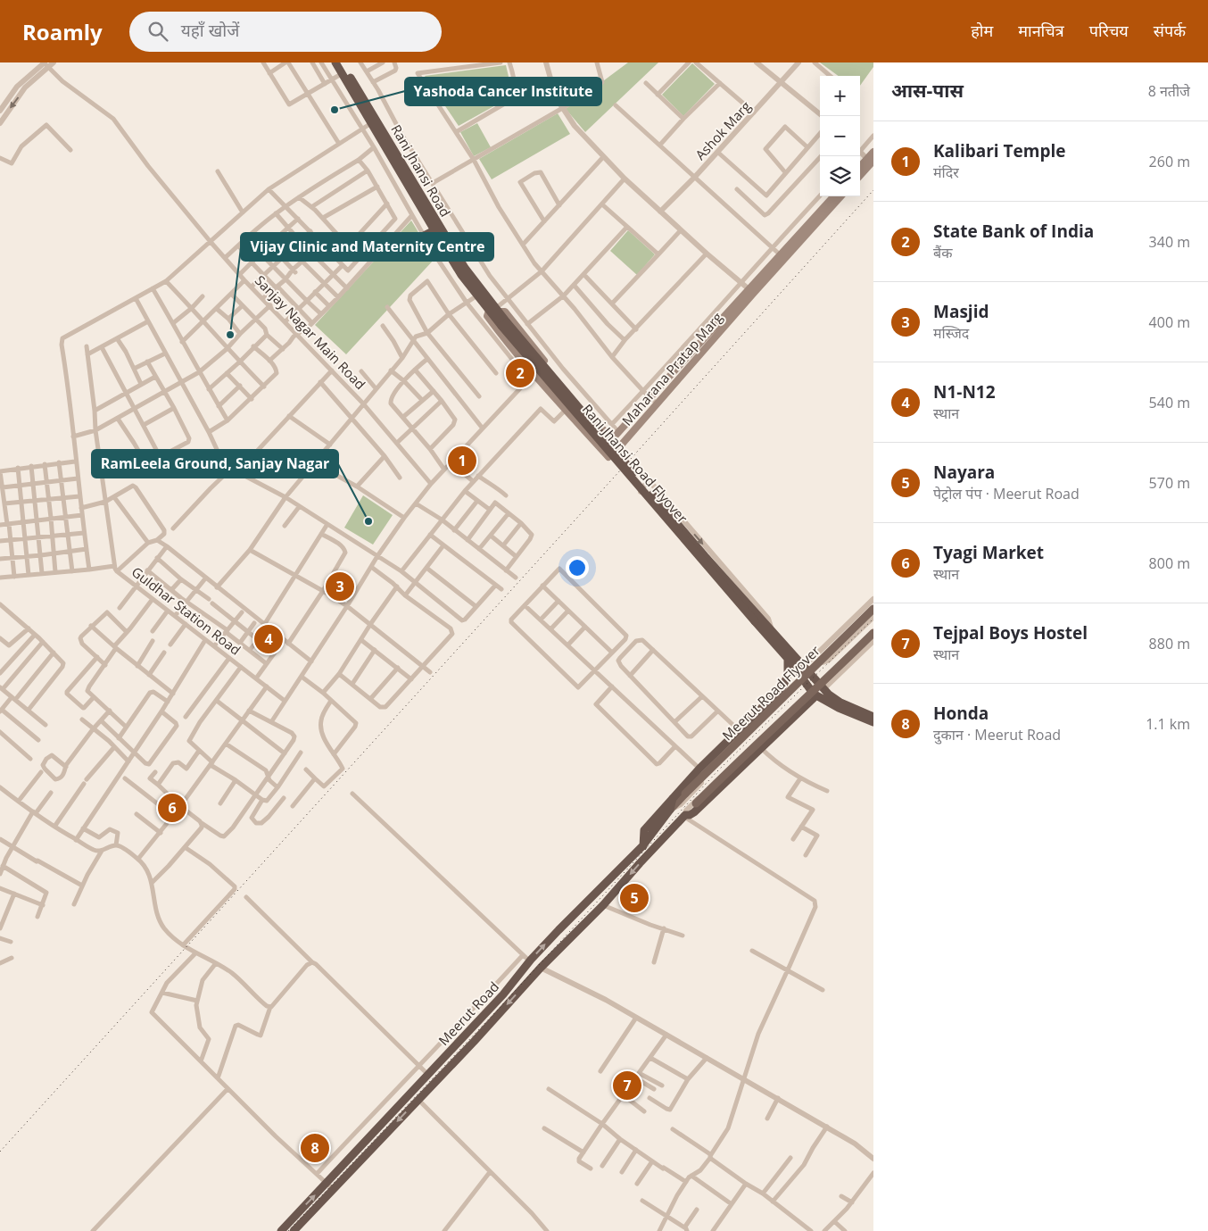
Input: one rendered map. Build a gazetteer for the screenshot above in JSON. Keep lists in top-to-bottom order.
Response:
{
  "streets": {
    "highway": ["Rani Jhansi Road", "Rani Jhansi Road Flyover", "Meerut Road"],
    "main road": ["Maharana Pratap Marg", "Meerut Road Flyover"],
    "street": ["Ashok Marg", "Sanjay Nagar Main Road", "Guldhar Station Road"]
  },
  "crossings": [
    ["Rani Jhansi Road", "Maharana Pratap Marg"],
    ["Rani Jhansi Road", "Rani Jhansi Road Flyover"],
    ["Maharana Pratap Marg", "Rani Jhansi Road Flyover"],
    ["Meerut Road Flyover", "Meerut Road"]
  ],
  "places": ["Yashoda Cancer Institute", "Vijay Clinic and Maternity Centre", "RamLeela Ground, Sanjay Nagar"],
  "page": {
    "header": "Roamly",
    "search": "यहाँ खोजें",
    "nav": [
      "होम",
      "मानचित्र",
      "परिचय",
      "संपर्क"
    ],
    "heading": ["आस-पास", "8 नतीजे"],
    "map_buttons": ["+", "−"],
    "list": [
      {
        "mark": "1",
        "name": "Kalibari Temple",
        "note": "मंदिर",
        "value": "260 m"
      },
      {
        "mark": "2",
        "name": "State Bank of India",
        "note": "बैंक",
        "value": "340 m"
      },
      {
        "mark": "3",
        "name": "Masjid",
        "note": "मस्जिद",
        "value": "400 m"
      },
      {
        "mark": "4",
        "name": "N1-N12",
        "note": "स्थान",
        "value": "540 m"
      },
      {
        "mark": "5",
        "name": "Nayara",
        "note": "पेट्रोल पंप · Meerut Road",
        "value": "570 m"
      },
      {
        "mark": "6",
        "name": "Tyagi Market",
        "note": "स्थान",
        "value": "800 m"
      },
      {
        "mark": "7",
        "name": "Tejpal Boys Hostel",
        "note": "स्थान",
        "value": "880 m"
      },
      {
        "mark": "8",
        "name": "Honda",
        "note": "दुकान · Meerut Road",
        "value": "1.1 km"
      }
    ],
    "pins": [
      "2",
      "1",
      "3",
      "4",
      "6",
      "5",
      "7",
      "8"
    ]
  }
}
